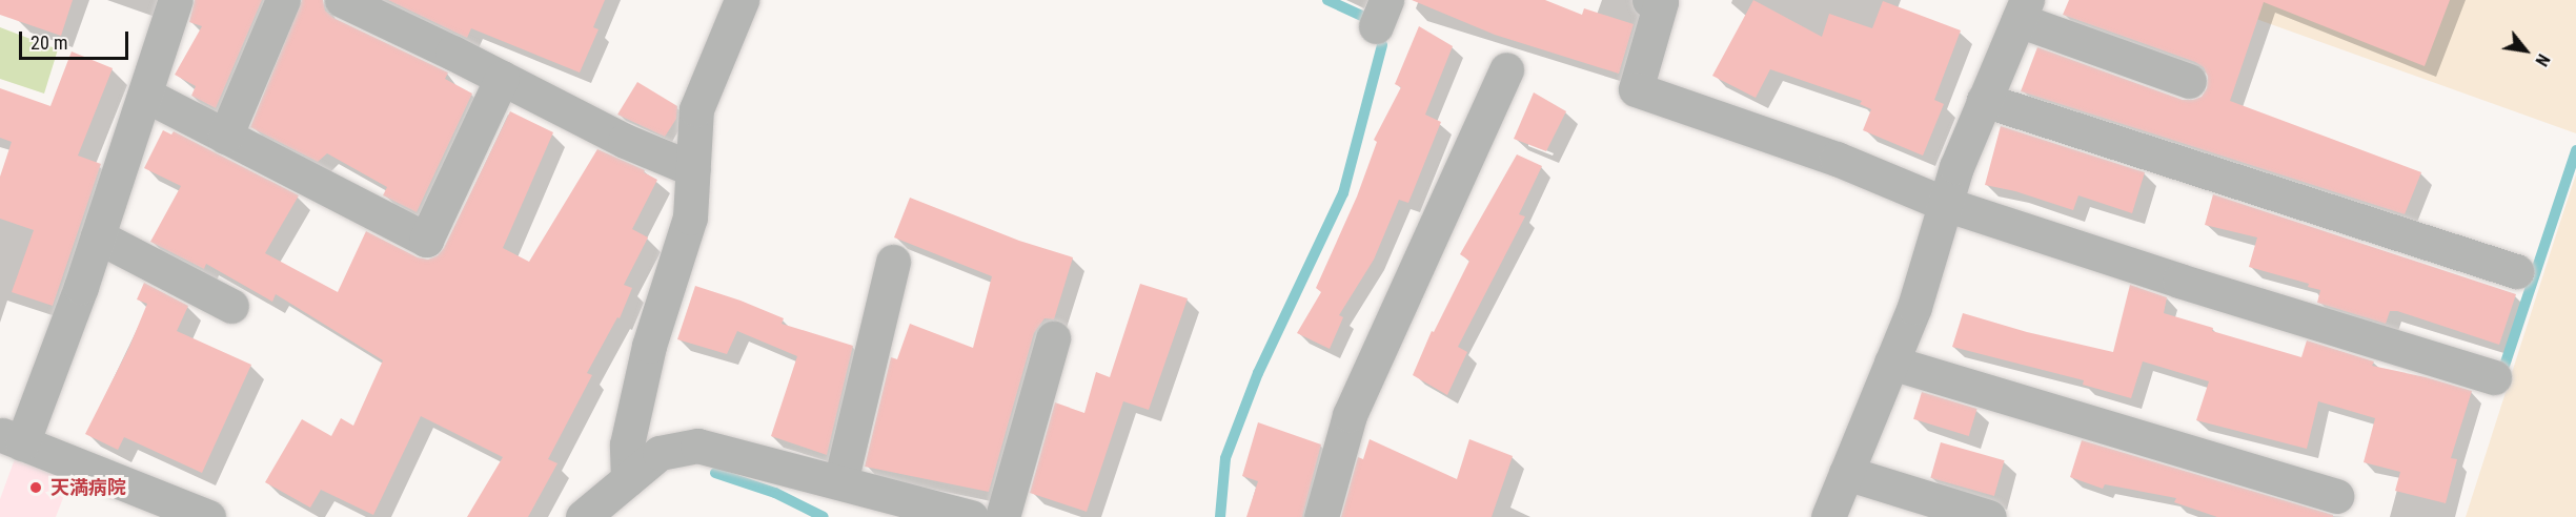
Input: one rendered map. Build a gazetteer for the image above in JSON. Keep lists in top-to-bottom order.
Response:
{
  "places": ["天満病院"],
  "scale_bar": "20 m",
  "north": "bottom right"
}
